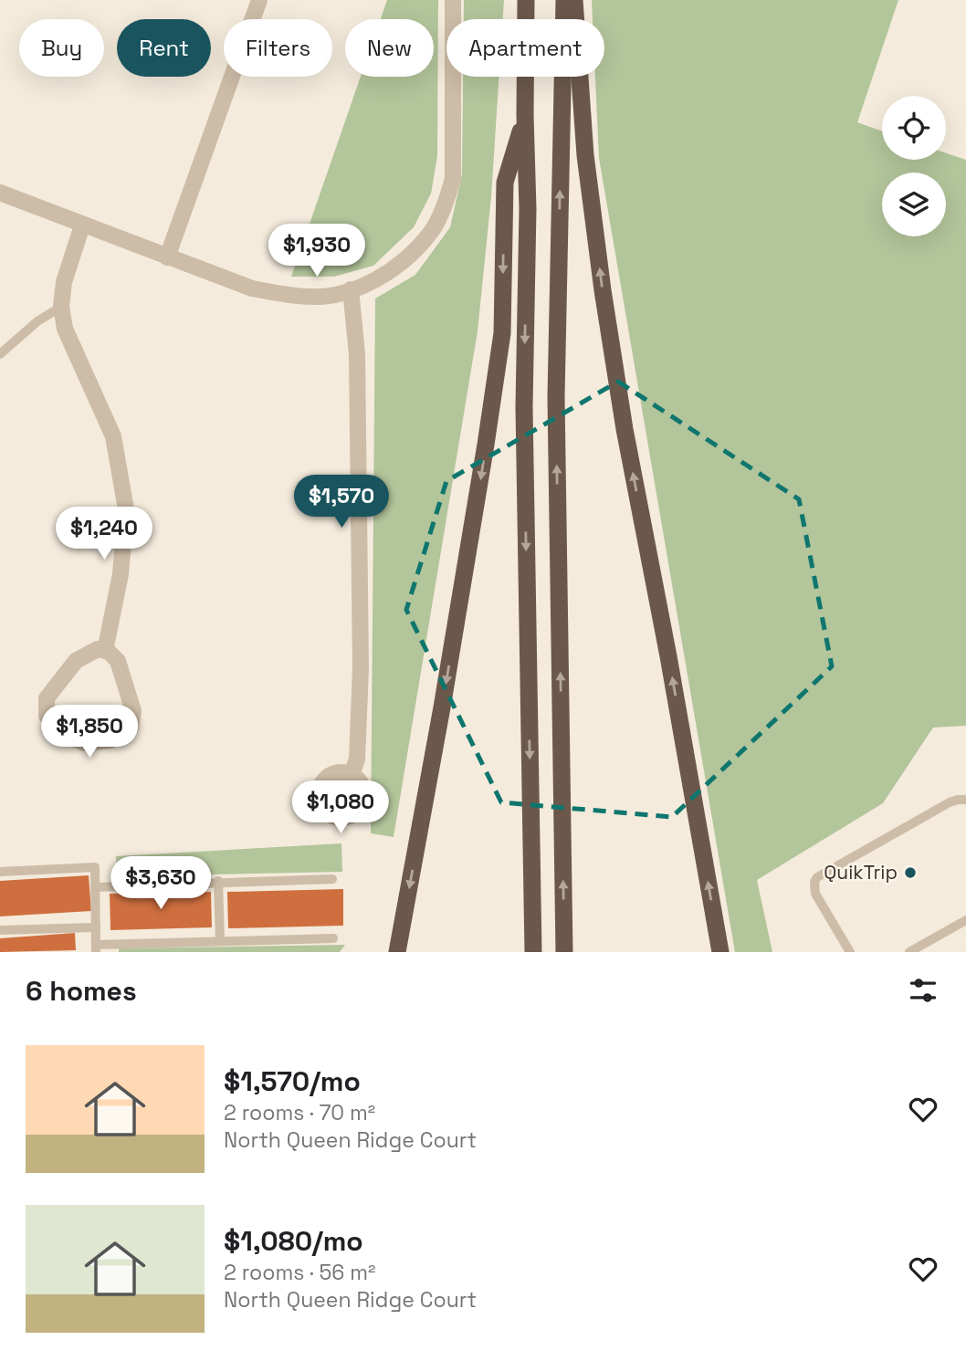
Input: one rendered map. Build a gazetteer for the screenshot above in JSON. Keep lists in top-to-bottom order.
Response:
{
  "places": ["QuikTrip"],
  "page": {
    "chip": [
      "Buy",
      "Rent",
      "Filters",
      "New",
      "Apartment"
    ],
    "price": [
      "$1,930",
      "$1,570",
      "$1,240",
      "$1,850",
      "$1,080",
      "$3,630"
    ],
    "heading": "6 homes",
    "list": [
      {
        "name": "$1,570/mo",
        "note": "2 rooms · 70 m² · North Queen Ridge Court"
      },
      {
        "name": "$1,080/mo",
        "note": "2 rooms · 56 m² · North Queen Ridge Court"
      }
    ]
  }
}
